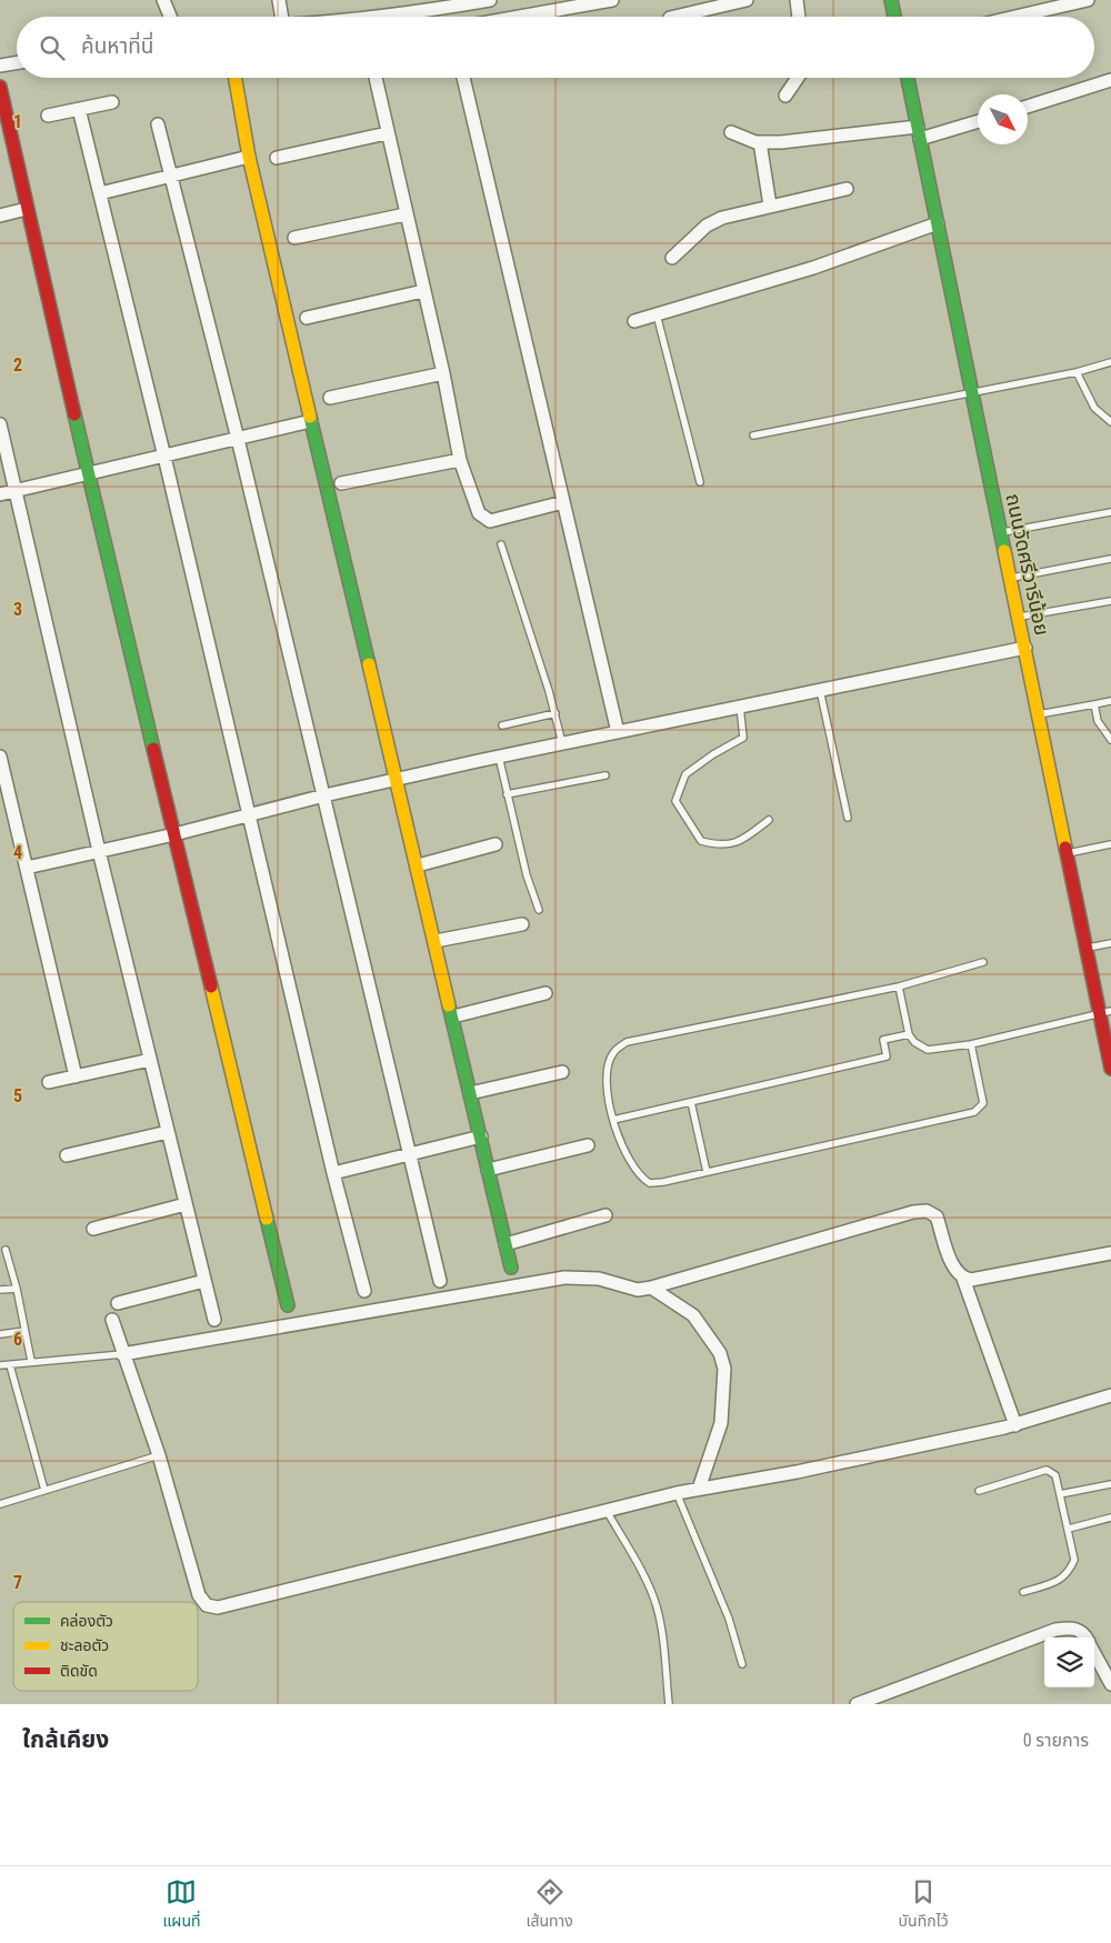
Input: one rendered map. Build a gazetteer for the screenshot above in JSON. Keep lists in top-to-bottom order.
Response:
{
  "streets": {
    "street": ["ถนนวัดศรีวารีน้อย"]
  },
  "legend": ["คล่องตัว", "ชะลอตัว", "ติดขัด"],
  "north": "bottom right",
  "page": {
    "search": "ค้นหาที่นี่",
    "heading": ["ใกล้เคียง", "0 รายการ"],
    "nav": ["แผนที่", "เส้นทาง", "บันทึกไว้"]
  },
  "grid": {
    "rows": [
      "1",
      "2",
      "3",
      "4",
      "5",
      "6",
      "7"
    ]
  }
}
